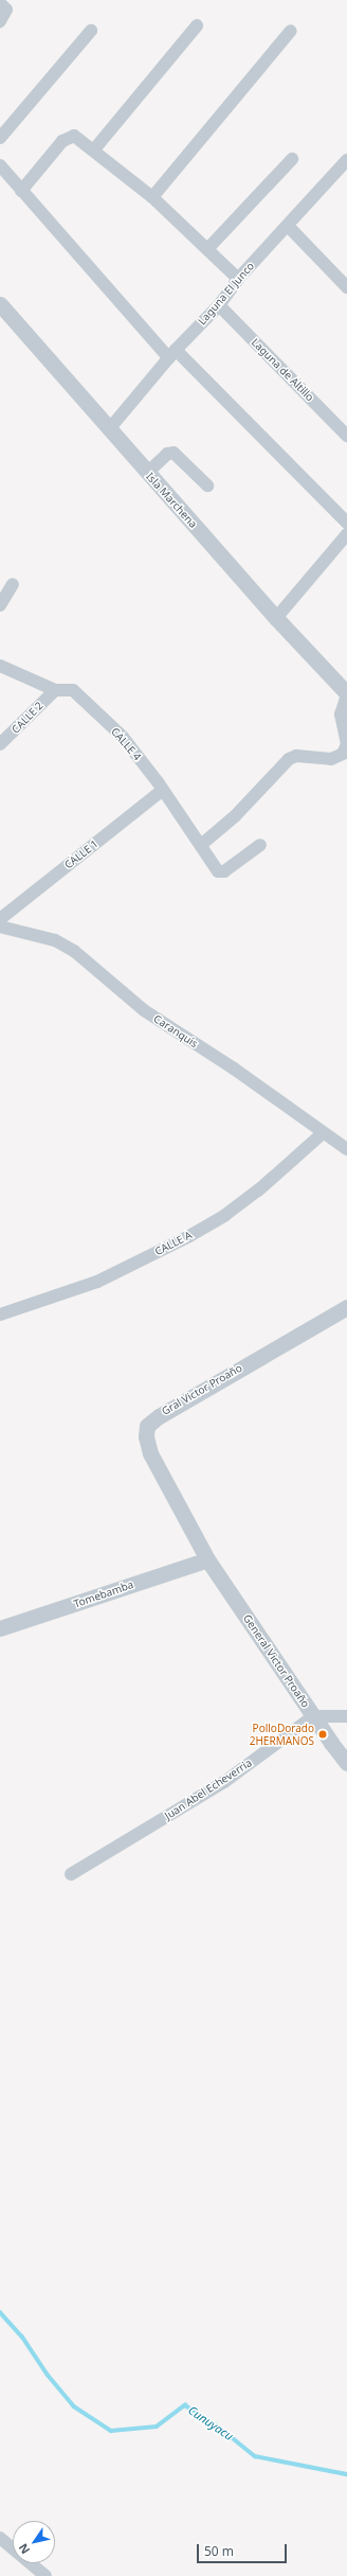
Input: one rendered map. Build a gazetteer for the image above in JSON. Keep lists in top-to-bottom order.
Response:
{
  "streets": {
    "street": [
      "Laguna El Junco",
      "Laguna de Altillo",
      "Isla Marchena",
      "CALLE 2",
      "CALLE 4",
      "CALLE 1",
      "Caranquis",
      "CALLE A",
      "Gral Victor Proaño",
      "Tomebamba",
      "General Victor Proaño",
      "Juan Abel Echeverria"
    ]
  },
  "crossings": [
    ["Laguna El Junco", "Laguna de Altillo"],
    ["Laguna El Junco", "Isla Marchena"],
    ["CALLE 2", "CALLE 4"],
    ["CALLE 4", "CALLE 1"],
    ["Caranquis", "CALLE A"],
    ["Gral Victor Proaño", "Tomebamba"],
    ["Gral Victor Proaño", "General Victor Proaño"],
    ["Tomebamba", "General Victor Proaño"],
    ["General Victor Proaño", "Juan Abel Echeverria"]
  ],
  "water": ["Cunuyacu"],
  "places": ["PolloDorado 2HERMANOS"],
  "scale_bar": "50 m",
  "north": "bottom left"
}
